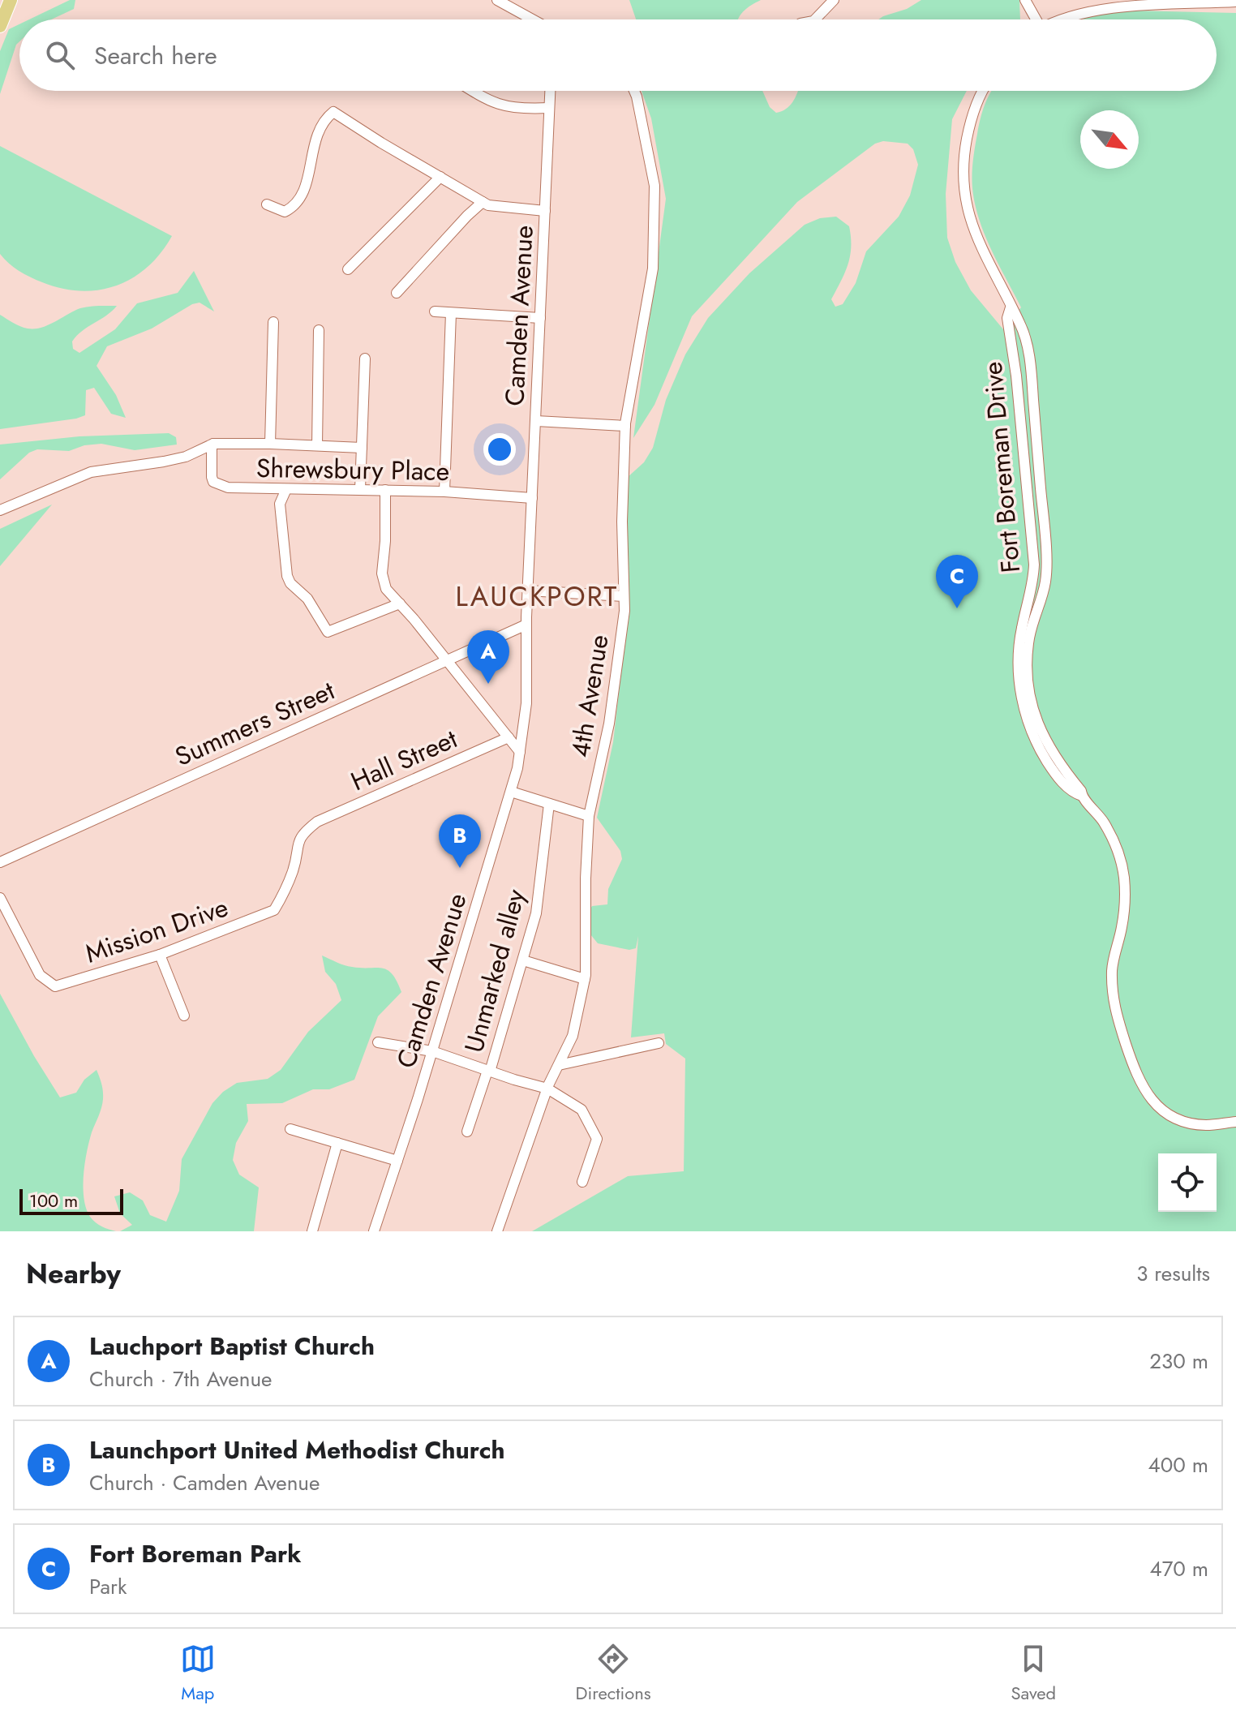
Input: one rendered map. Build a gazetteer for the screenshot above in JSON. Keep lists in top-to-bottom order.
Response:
{
  "streets": {
    "street": [
      "Camden Avenue",
      "Fort Boreman Drive",
      "Shrewsbury Place",
      "4th Avenue",
      "Summers Street",
      "Hall Street",
      "Mission Drive",
      "Unmarked alley"
    ]
  },
  "crossings": [
    ["Camden Avenue", "Shrewsbury Place"],
    ["Camden Avenue", "Summers Street"],
    ["Hall Street", "Mission Drive"]
  ],
  "districts": ["LAUCKPORT"],
  "scale_bar": "100 m",
  "north": "bottom right",
  "page": {
    "search": "Search here",
    "pins": ["C", "A", "B"],
    "scale": "100 m",
    "heading": ["Nearby", "3 results"],
    "list": [
      {
        "mark": "A",
        "name": "Lauchport Baptist Church",
        "note": "Church · 7th Avenue",
        "value": "230 m"
      },
      {
        "mark": "B",
        "name": "Launchport United Methodist Church",
        "note": "Church · Camden Avenue",
        "value": "400 m"
      },
      {
        "mark": "C",
        "name": "Fort Boreman Park",
        "note": "Park",
        "value": "470 m"
      }
    ],
    "nav": ["Map", "Directions", "Saved"]
  }
}
